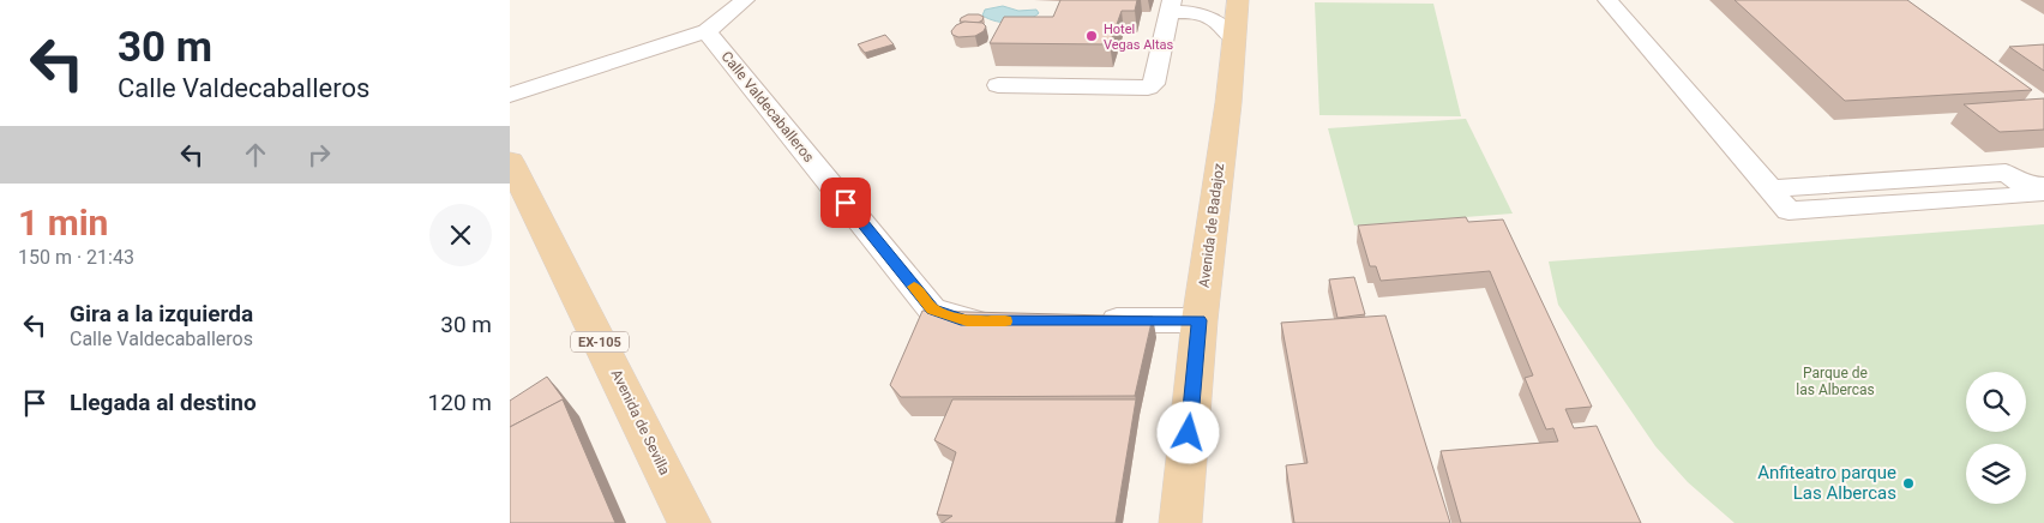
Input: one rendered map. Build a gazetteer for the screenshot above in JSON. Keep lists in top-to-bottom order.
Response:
{
  "streets": {
    "main road": ["Avenida de Badajoz", "EX-105", "Avenida de Sevilla"],
    "street": ["Calle Valdecaballeros"]
  },
  "parks": ["Parque de las Albercas"],
  "places": ["Hotel Vegas Altas", "Anfiteatro parque Las Albercas"],
  "page": {
    "turn": ["30 m", "Calle Valdecaballeros"],
    "heading": ["1 min", "150 m · 21:43"],
    "list": [
      {
        "name": "Gira a la izquierda",
        "note": "Calle Valdecaballeros",
        "value": "30 m"
      },
      {
        "name": "Llegada al destino",
        "value": "120 m"
      }
    ]
  }
}
